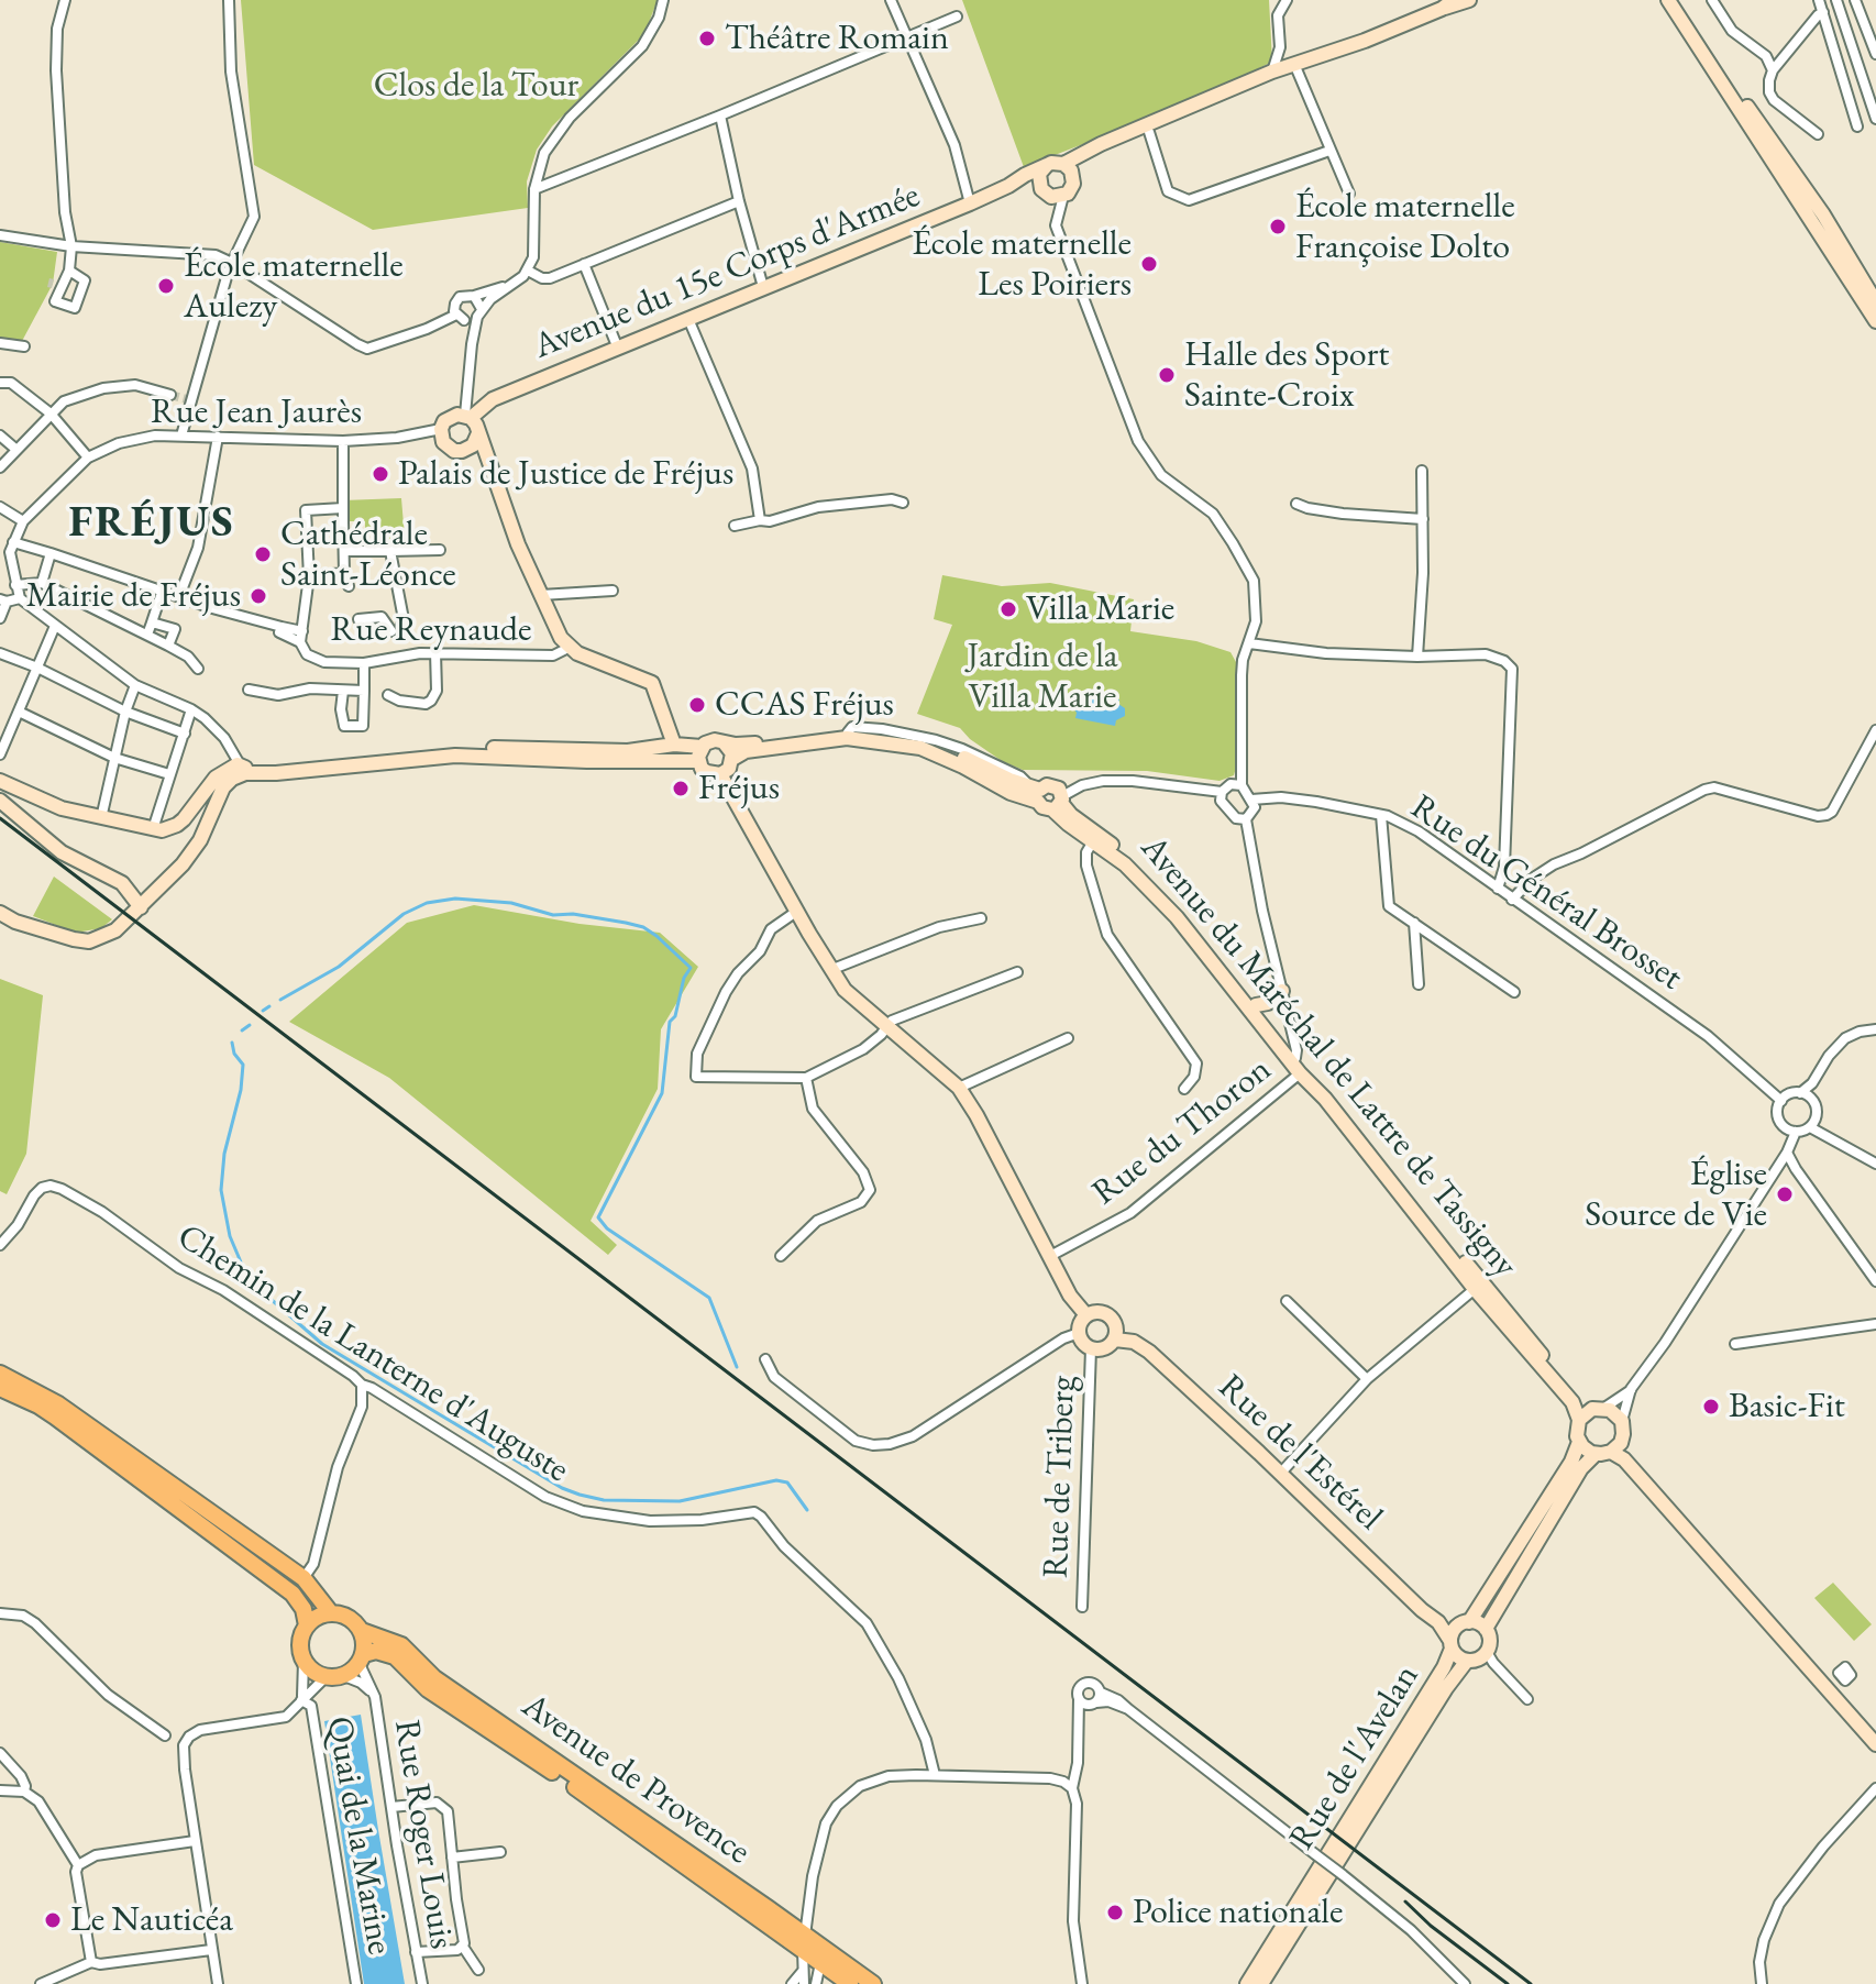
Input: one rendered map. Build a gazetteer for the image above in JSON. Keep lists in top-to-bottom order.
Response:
{
  "streets": {
    "main road": [
      "Avenue du 15e Corps d'Armée",
      "Avenue du Maréchal de Lattre de Tassigny",
      "Rue de l'Estérel",
      "Rue de l'Avelan",
      "Avenue de Provence"
    ],
    "street": [
      "Rue Jean Jaurès",
      "Rue Reynaude",
      "Rue du Général Brosset",
      "Rue du Thoron",
      "Chemin de la Lanterne d'Auguste",
      "Rue de Triberg",
      "Rue Roger Louis",
      "Quai de la Marine"
    ]
  },
  "crossings": [
    ["Avenue du 15e Corps d'Armée", "Rue Jean Jaurès"],
    ["Avenue du Maréchal de Lattre de Tassigny", "Rue du Thoron"],
    ["Rue de l'Estérel", "Rue de Triberg"],
    ["Rue de l'Estérel", "Rue de l'Avelan"],
    ["Avenue de Provence", "Rue Roger Louis"]
  ],
  "districts": ["FRÉJUS"],
  "parks": ["Clos de la Tour", "Jardin de la Villa Marie"],
  "places": [
    "Théâtre Romain",
    "École maternelle Françoise Dolto",
    "École maternelle Les Poiriers",
    "École maternelle Aulezy",
    "Halle des Sport Sainte-Croix",
    "Palais de Justice de Fréjus",
    "Cathédrale Saint-Léonce",
    "Mairie de Fréjus",
    "Villa Marie",
    "CCAS Fréjus",
    "Fréjus",
    "Église Source de Vie",
    "Basic-Fit",
    "Police nationale",
    "Le Nauticéa"
  ]
}
